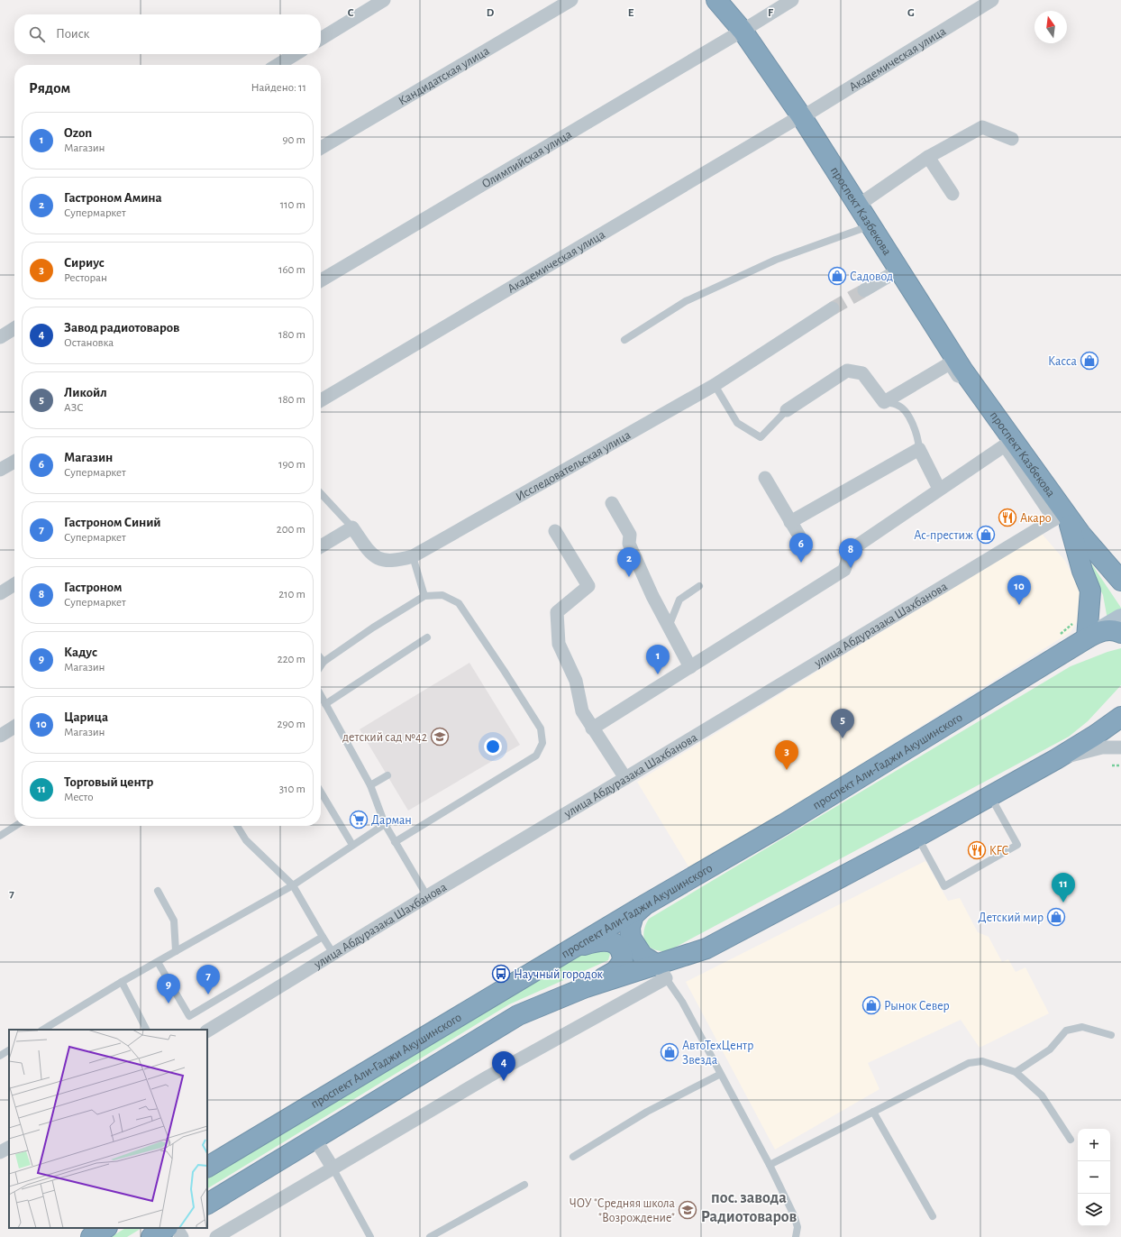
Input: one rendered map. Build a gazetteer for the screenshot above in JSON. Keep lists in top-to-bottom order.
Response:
{
  "streets": {
    "highway": ["проспект Казбекова", "проспект Али-Гаджи Акушинского"],
    "street": [
      "Академическая улица",
      "Кандидатская улица",
      "Олимпийская улица",
      "Исследовательская улица",
      "улица Абдуразака Шахбанова"
    ]
  },
  "crossings": [
    ["Академическая улица", "проспект Казбекова"],
    ["Олимпийская улица", "проспект Казбекова"],
    ["проспект Казбекова", "улица Абдуразака Шахбанова"]
  ],
  "districts": ["пос. завода Радиотоваров"],
  "places": {
    "shop": [
      "Садовод",
      "Касса",
      "Ас-престиж",
      "Детский мир",
      "Рынок Север",
      "АвтоТехЦентр Звезда"
    ],
    "restaurant": ["Акаро", "KFC"],
    "school or university": ["детский сад №42", "ЧОУ \"Средняя школа \"Возрождение\""],
    "supermarket": ["Дарман"],
    "bus stop": ["Научный городок"]
  },
  "north": "top",
  "page": {
    "search": "Поиск",
    "heading": ["Рядом", "Найдено: 11"],
    "list": [
      {
        "mark": "1",
        "name": "Ozon",
        "note": "Магазин",
        "value": "90 m"
      },
      {
        "mark": "2",
        "name": "Гастроном Амина",
        "note": "Супермаркет",
        "value": "110 m"
      },
      {
        "mark": "3",
        "name": "Сириус",
        "note": "Ресторан",
        "value": "160 m"
      },
      {
        "mark": "4",
        "name": "Завод радиотоваров",
        "note": "Остановка",
        "value": "180 m"
      },
      {
        "mark": "5",
        "name": "Ликойл",
        "note": "АЗС",
        "value": "180 m"
      },
      {
        "mark": "6",
        "name": "Магазин",
        "note": "Супермаркет",
        "value": "190 m"
      },
      {
        "mark": "7",
        "name": "Гастроном Синий",
        "note": "Супермаркет",
        "value": "200 m"
      },
      {
        "mark": "8",
        "name": "Гастроном",
        "note": "Супермаркет",
        "value": "210 m"
      },
      {
        "mark": "9",
        "name": "Кадус",
        "note": "Магазин",
        "value": "220 m"
      },
      {
        "mark": "10",
        "name": "Царица",
        "note": "Магазин",
        "value": "290 m"
      },
      {
        "mark": "11",
        "name": "Торговый центр",
        "note": "Место",
        "value": "310 m"
      }
    ],
    "pins": [
      "6",
      "8",
      "2",
      "10",
      "1",
      "5",
      "3",
      "11",
      "7",
      "9",
      "4"
    ],
    "map_buttons": ["+", "−"]
  },
  "grid": {
    "columns": [
      "C",
      "D",
      "E",
      "F",
      "G"
    ],
    "rows": ["7"]
  }
}
